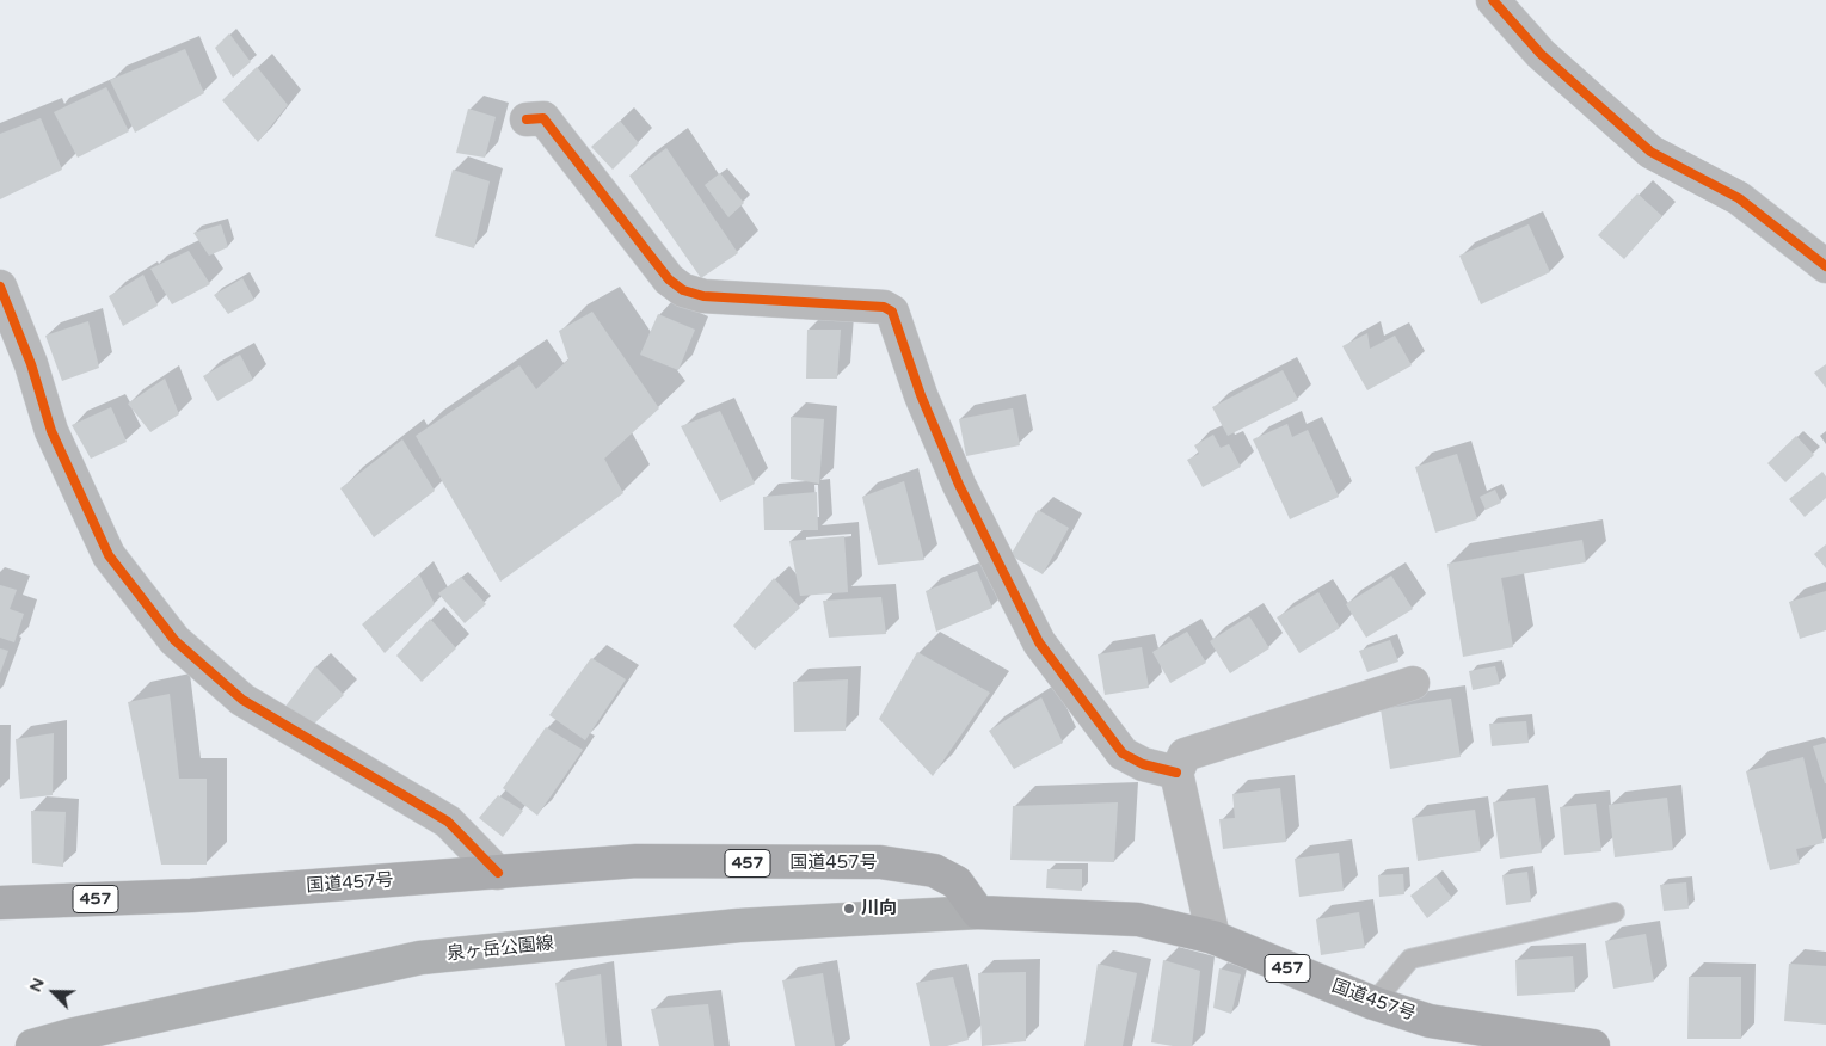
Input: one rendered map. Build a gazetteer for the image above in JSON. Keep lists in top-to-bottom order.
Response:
{
  "streets": {
    "highway": ["457", "国道457号"],
    "main road": ["泉ヶ岳公園線"]
  },
  "crossings": [
    ["国道457号", "泉ヶ岳公園線"]
  ],
  "places": ["川向"],
  "north": "top left"
}
